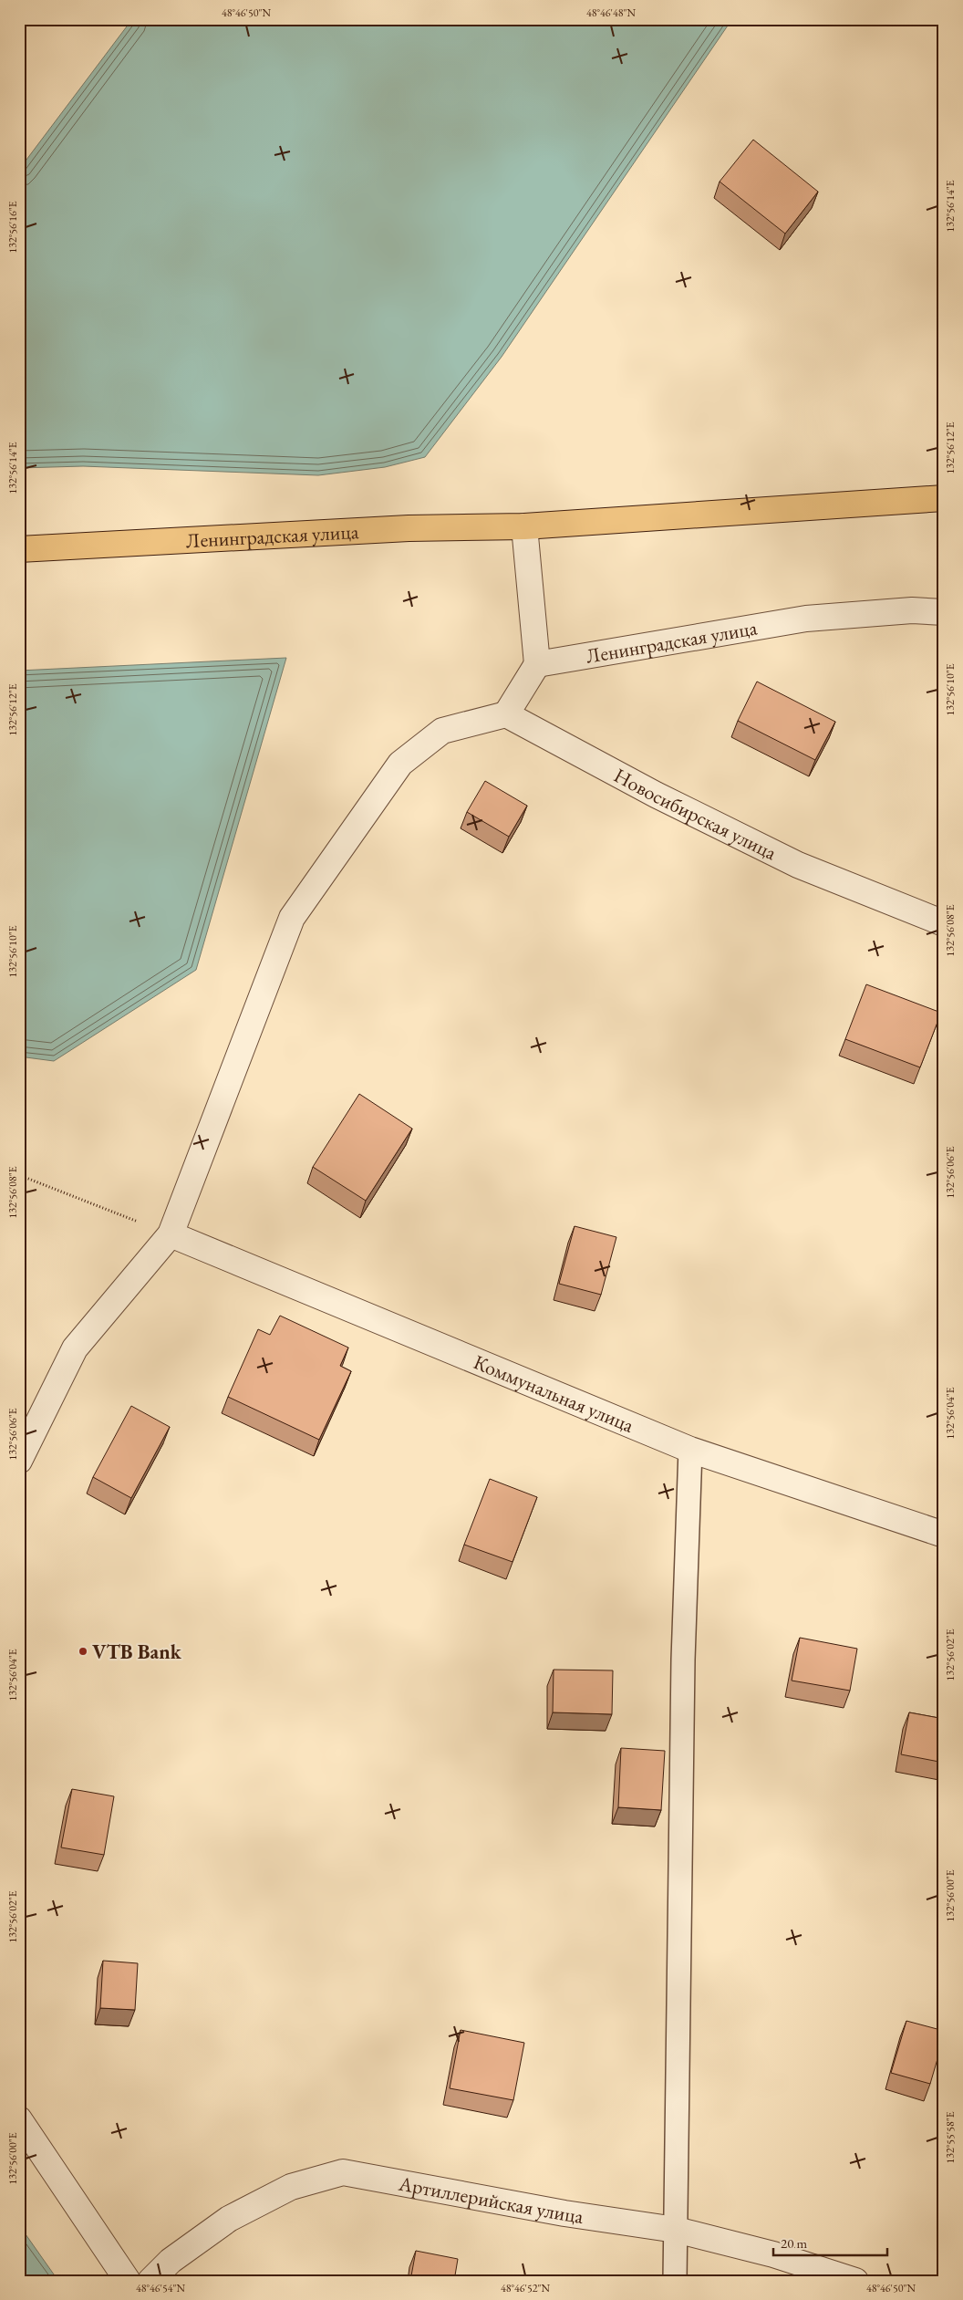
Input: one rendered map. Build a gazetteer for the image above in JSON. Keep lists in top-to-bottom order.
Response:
{
  "streets": {
    "main road": ["Ленинградская улица"],
    "street": ["Новосибирская улица", "Коммунальная улица", "Артиллерийская улица"]
  },
  "places": ["VTB Bank"],
  "scale_bar": "20 m",
  "coordinates": [
    "48°46'50\"N",
    "48°46'48\"N",
    "132°56'14\"E",
    "132°56'16\"E",
    "132°56'12\"E",
    "132°56'10\"E",
    "132°56'08\"E",
    "132°56'06\"E",
    "132°56'04\"E",
    "132°56'02\"E",
    "132°56'00\"E",
    "132°55'58\"E",
    "48°46'54\"N",
    "48°46'52\"N"
  ]
}
